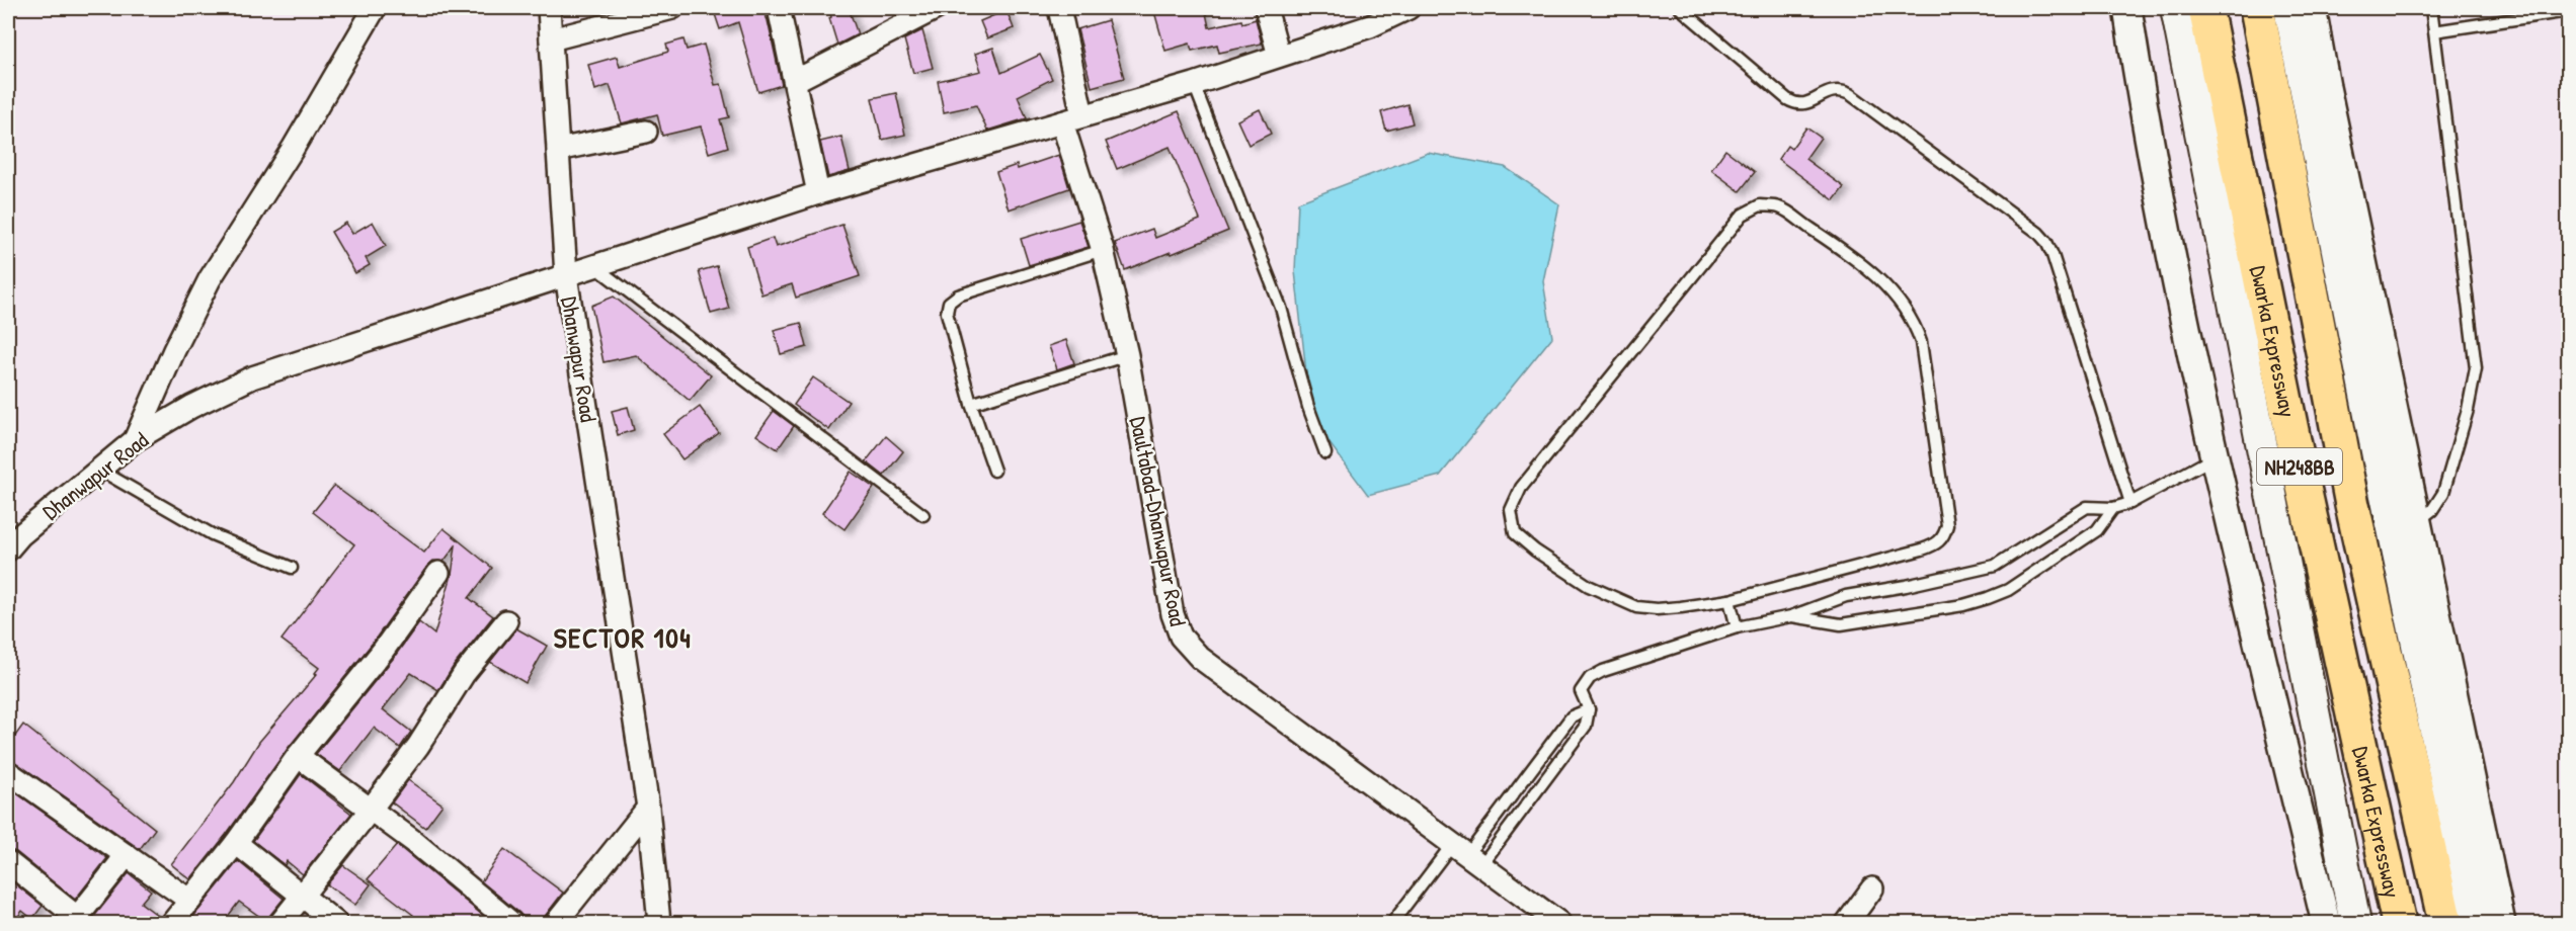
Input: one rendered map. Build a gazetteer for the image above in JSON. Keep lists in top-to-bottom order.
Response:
{
  "streets": {
    "highway": ["Dwarka Expressway", "NH248BB"],
    "street": ["Dhanwapur Road", "Daultabad-Dhanwapur Road"]
  },
  "districts": ["SECTOR 104"]
}
